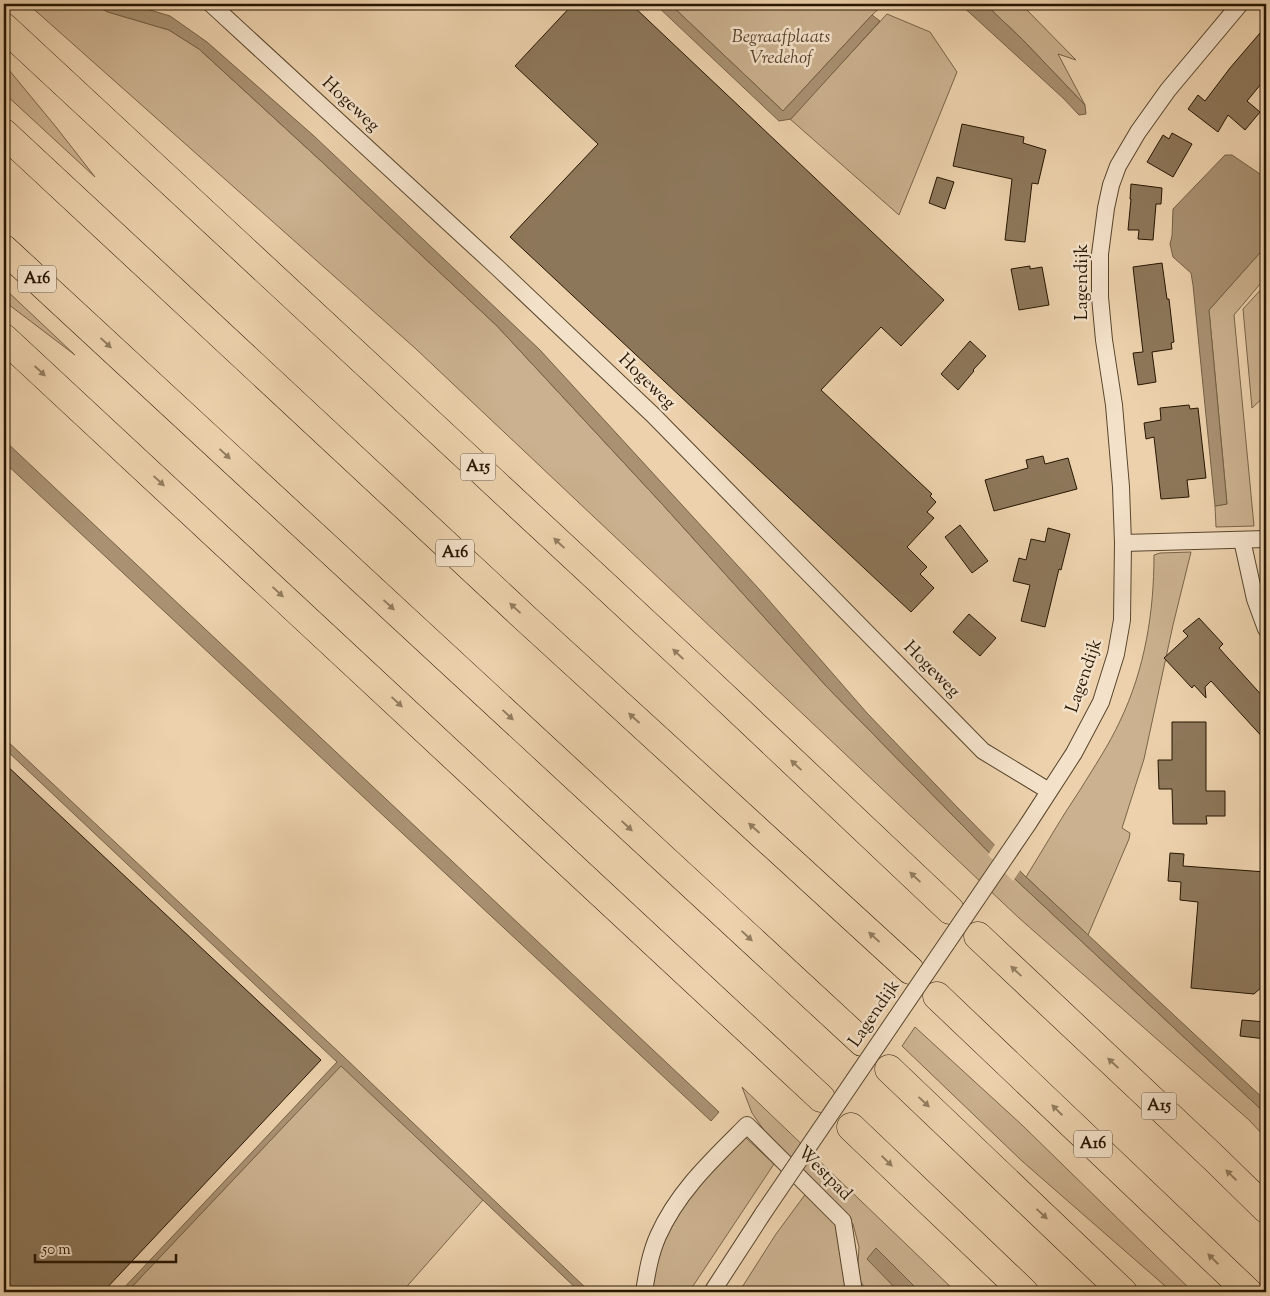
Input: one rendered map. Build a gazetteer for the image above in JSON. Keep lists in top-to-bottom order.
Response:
{
  "streets": {
    "highway": ["A16", "A15"],
    "street": ["Hogeweg", "Lagendijk", "Westpad"]
  },
  "crossings": [
    ["Hogeweg", "Lagendijk"]
  ],
  "parks": ["Begraafplaats Vredehof"],
  "scale_bar": "50 m"
}
